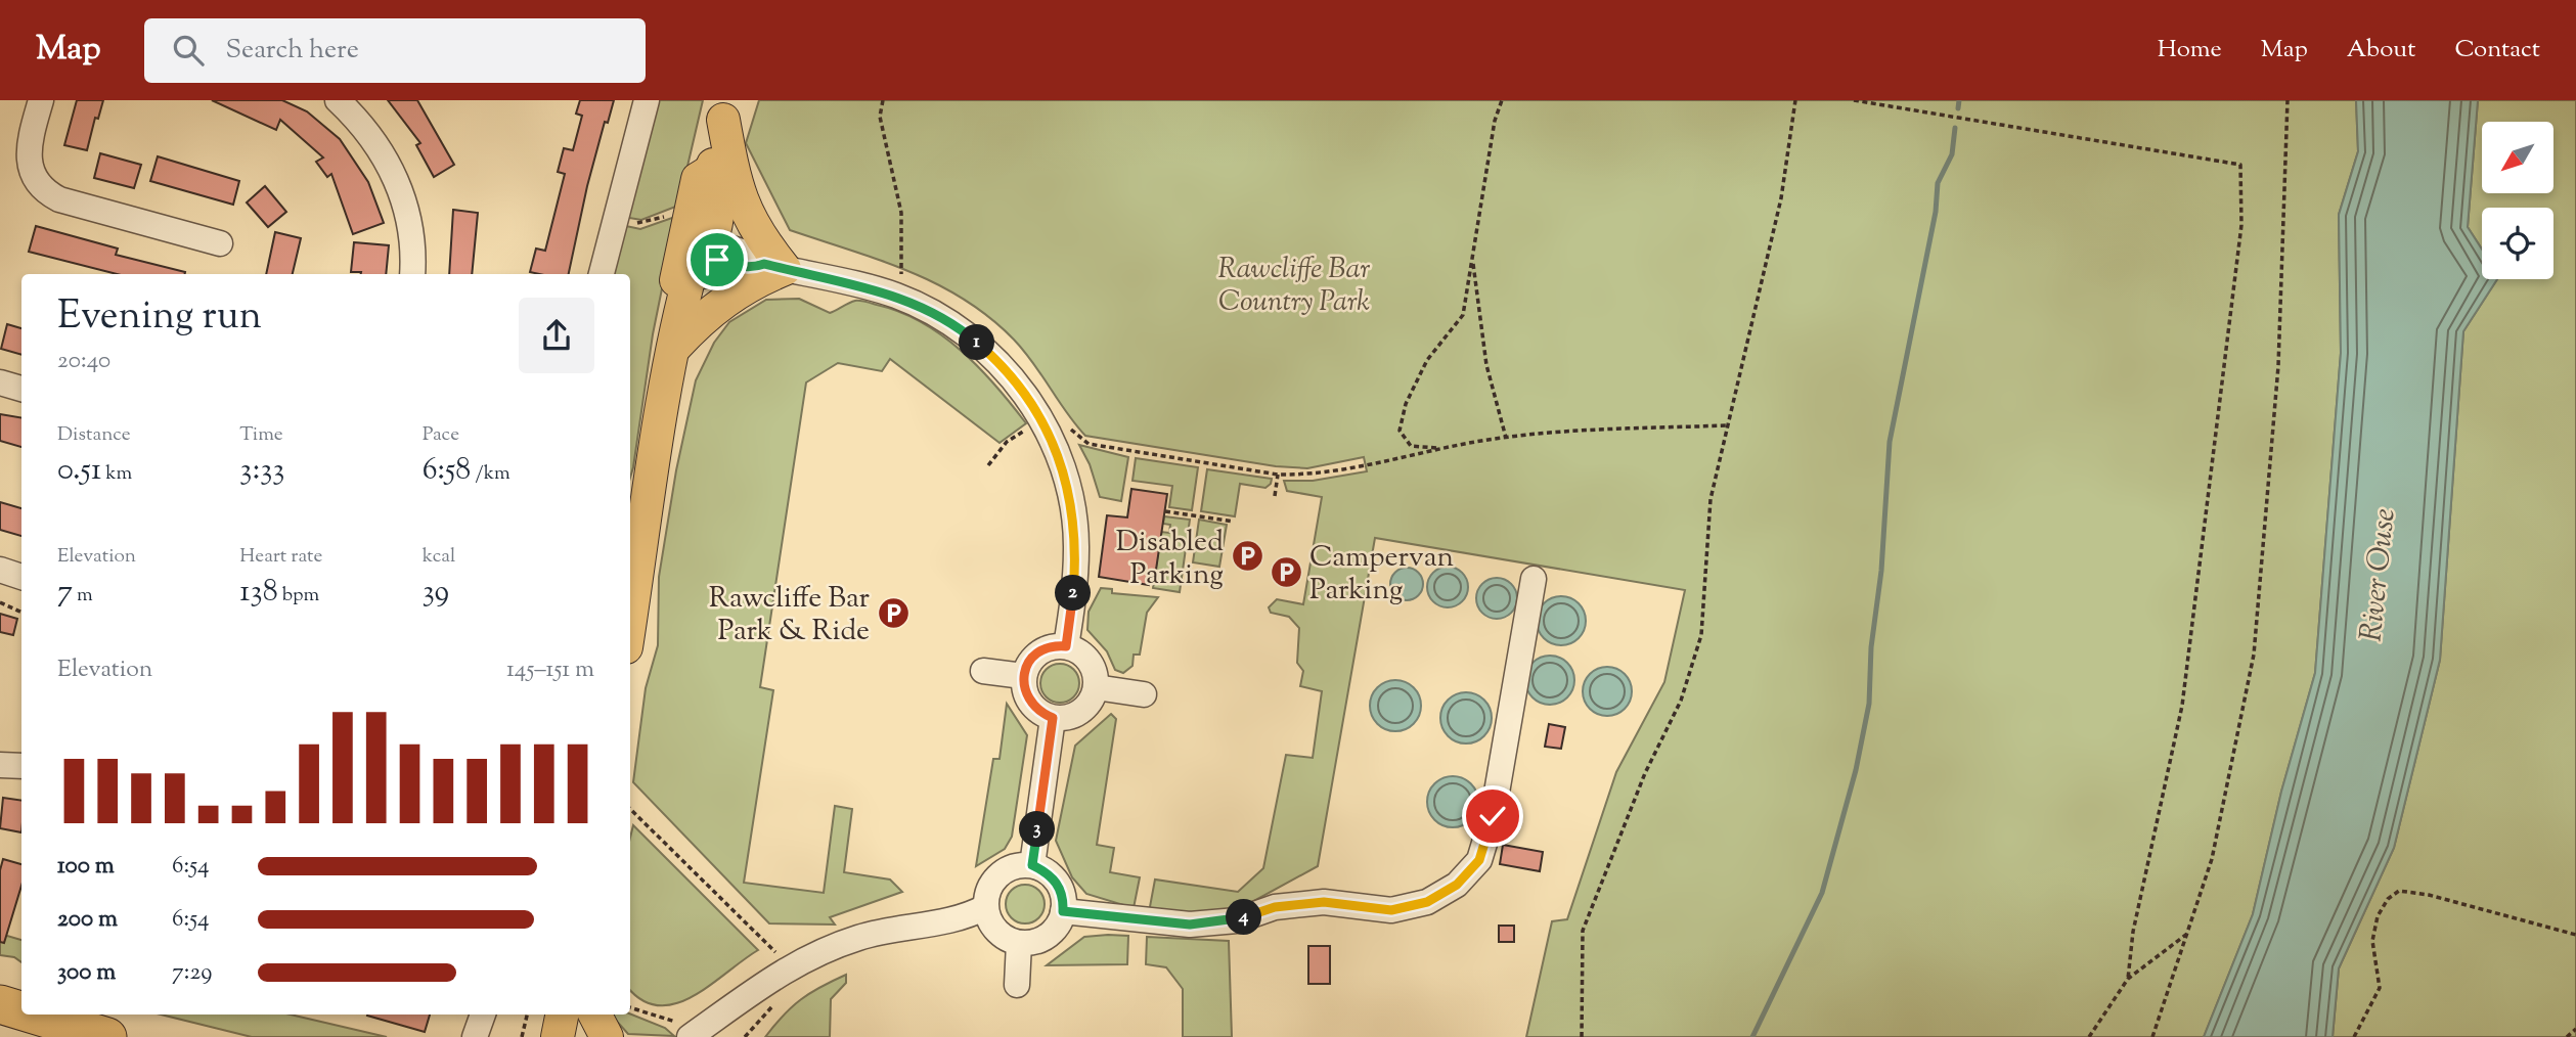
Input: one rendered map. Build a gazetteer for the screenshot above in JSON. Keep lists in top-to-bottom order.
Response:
{
  "water": ["River Ouse"],
  "parks": ["Rawcliffe Bar Country Park"],
  "places": {
    "parking": ["Disabled Parking", "Campervan Parking", "Rawcliffe Bar Park & Ride"]
  },
  "north": "bottom left",
  "page": {
    "header": "Map",
    "search": "Search here",
    "nav": [
      "Home",
      "Map",
      "About",
      "Contact"
    ],
    "heading": ["Evening run", "20:40"],
    "pins": [
      "1",
      "2",
      "3",
      "4"
    ],
    "stats": [
      ["Distance", "0.51 km"],
      ["Time", "3:33"],
      ["Pace", "6:58 /km"],
      ["Elevation", "7 m"],
      ["Heart rate", "138 bpm"],
      ["kcal", "39"]
    ],
    "chart": ["Elevation", "145–151 m"],
    "list": [
      {
        "name": "100 m",
        "note": "6:54"
      },
      {
        "name": "200 m",
        "note": "6:54"
      },
      {
        "name": "300 m",
        "note": "7:29"
      }
    ]
  }
}
